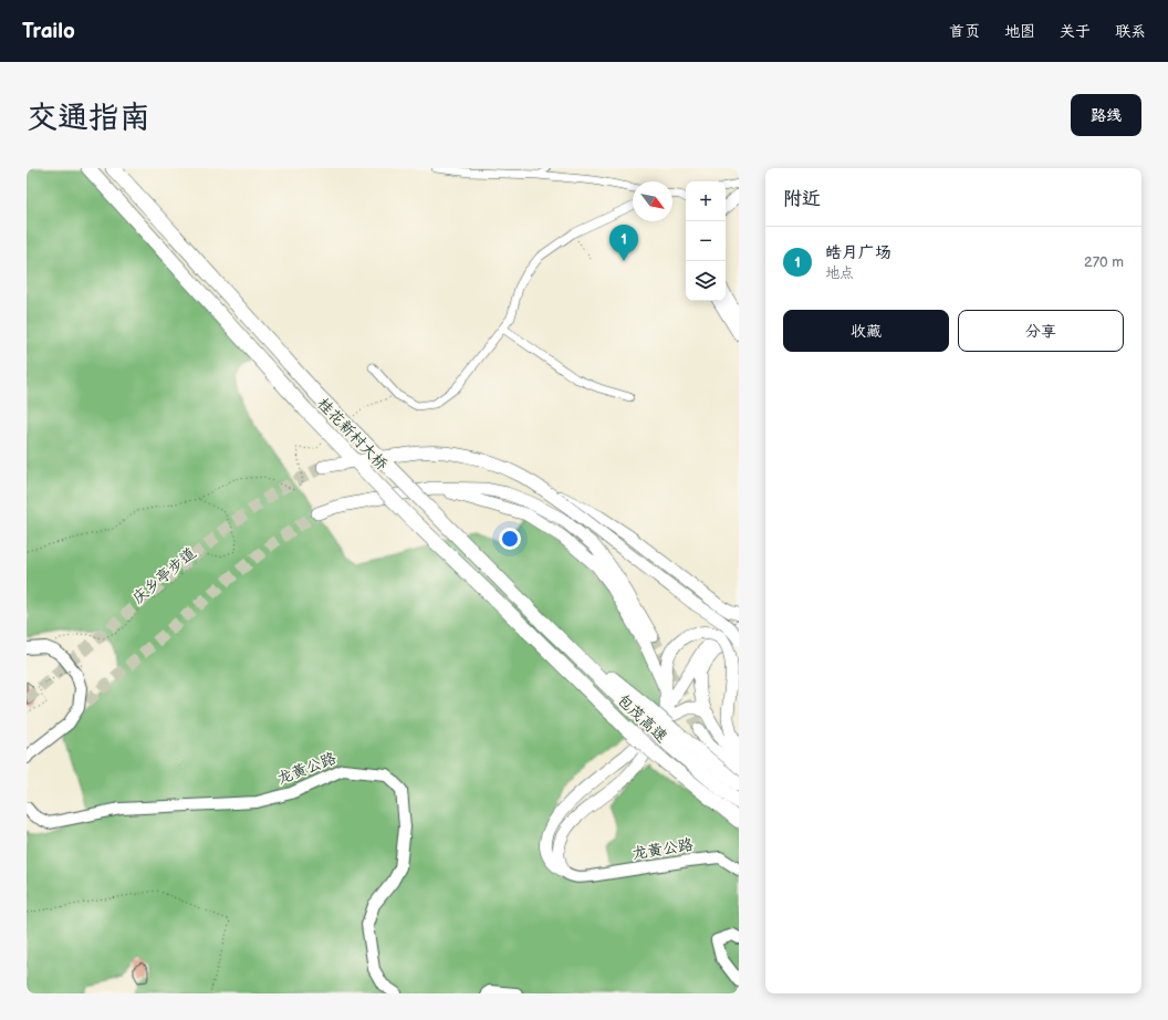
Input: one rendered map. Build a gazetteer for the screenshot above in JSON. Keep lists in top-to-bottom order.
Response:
{
  "streets": {
    "highway": ["桂花新村大桥", "包茂高速"],
    "main road": ["龙黄公路"],
    "path": ["庆乡亭步道"]
  },
  "crossings": [
    ["桂花新村大桥", "包茂高速"]
  ],
  "north": "bottom right",
  "page": {
    "header": "Trailo",
    "nav": [
      "首页",
      "地图",
      "关于",
      "联系"
    ],
    "buttons": [
      "路线",
      ["收藏", "分享"]
    ],
    "title": "交通指南",
    "heading": "附近",
    "map_buttons": ["+", "−"],
    "pins": "1",
    "list": [
      {
        "mark": "1",
        "name": "皓月广场",
        "note": "地点",
        "value": "270 m"
      }
    ]
  }
}
